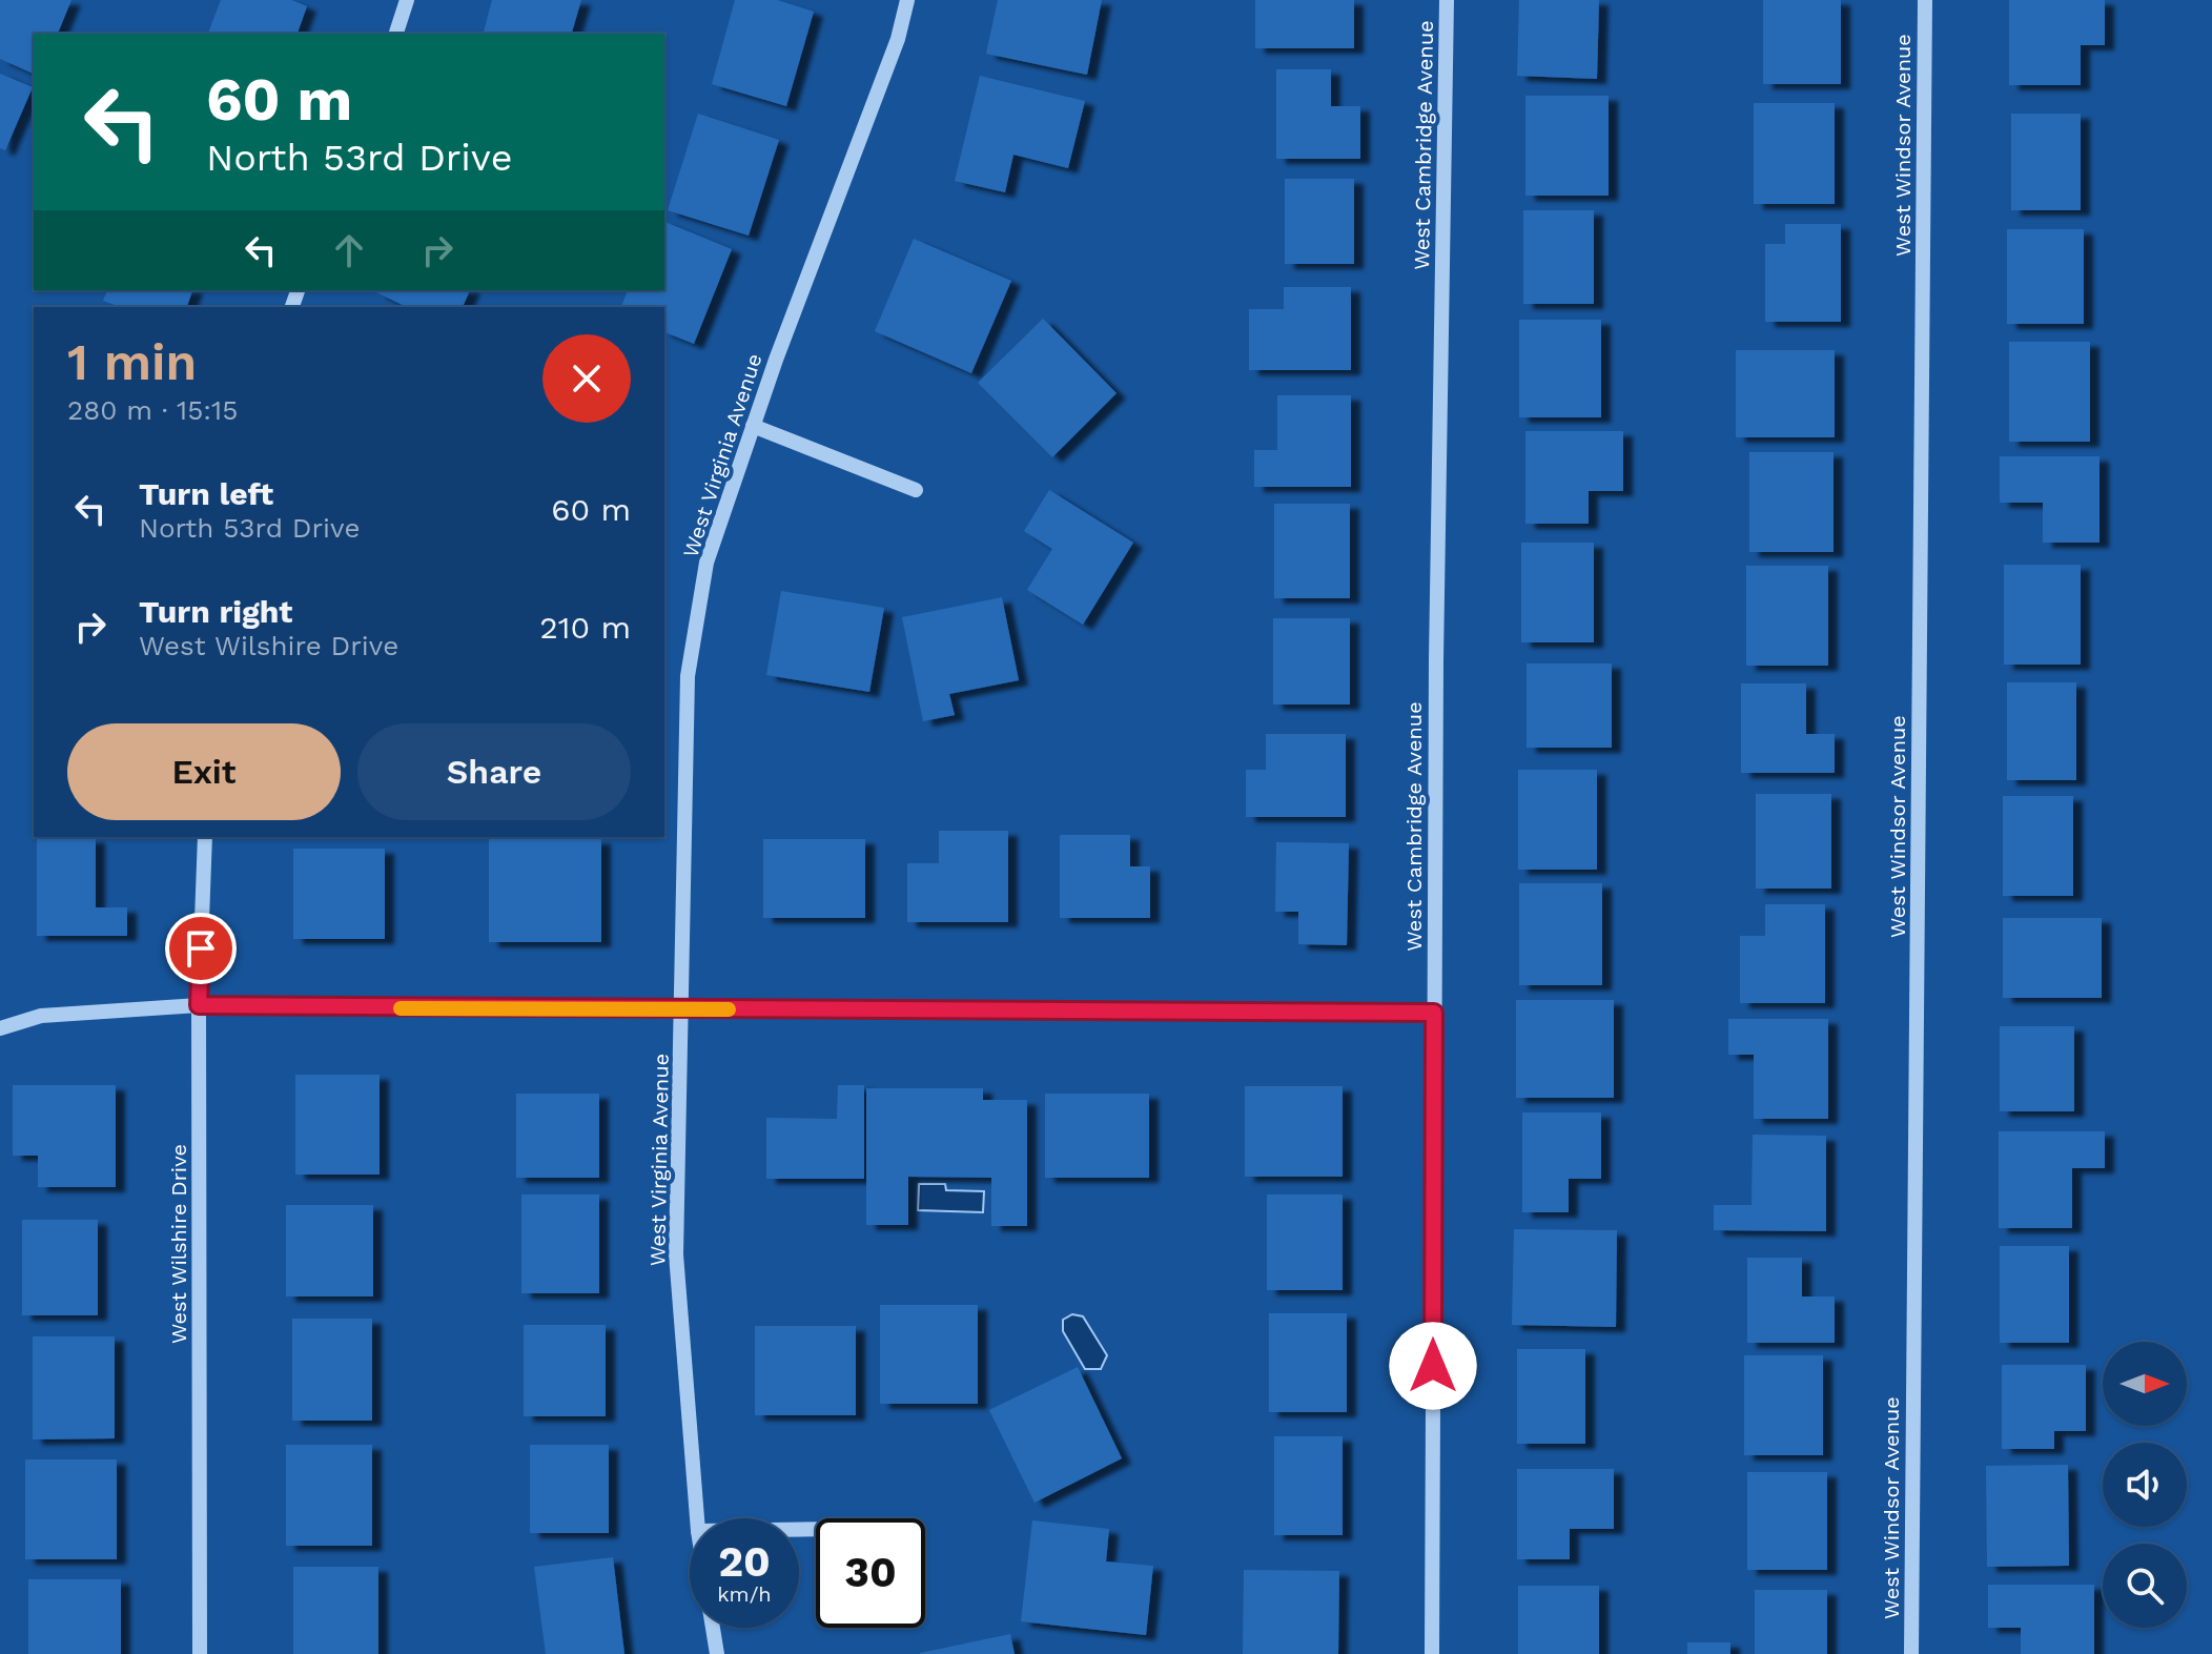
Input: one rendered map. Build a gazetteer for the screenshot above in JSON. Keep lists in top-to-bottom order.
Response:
{
  "streets": {
    "street": [
      "West Cambridge Avenue",
      "West Windsor Avenue",
      "West Virginia Avenue",
      "West Wilshire Drive"
    ]
  },
  "north": "right",
  "page": {
    "turn": ["60 m", "North 53rd Drive"],
    "heading": ["1 min", "280 m · 15:15"],
    "list": [
      {
        "name": "Turn left",
        "note": "North 53rd Drive",
        "value": "60 m"
      },
      {
        "name": "Turn right",
        "note": "West Wilshire Drive",
        "value": "210 m"
      }
    ],
    "buttons": ["Exit", "Share"],
    "speed": "20 km/h",
    "limit": "30"
  }
}
